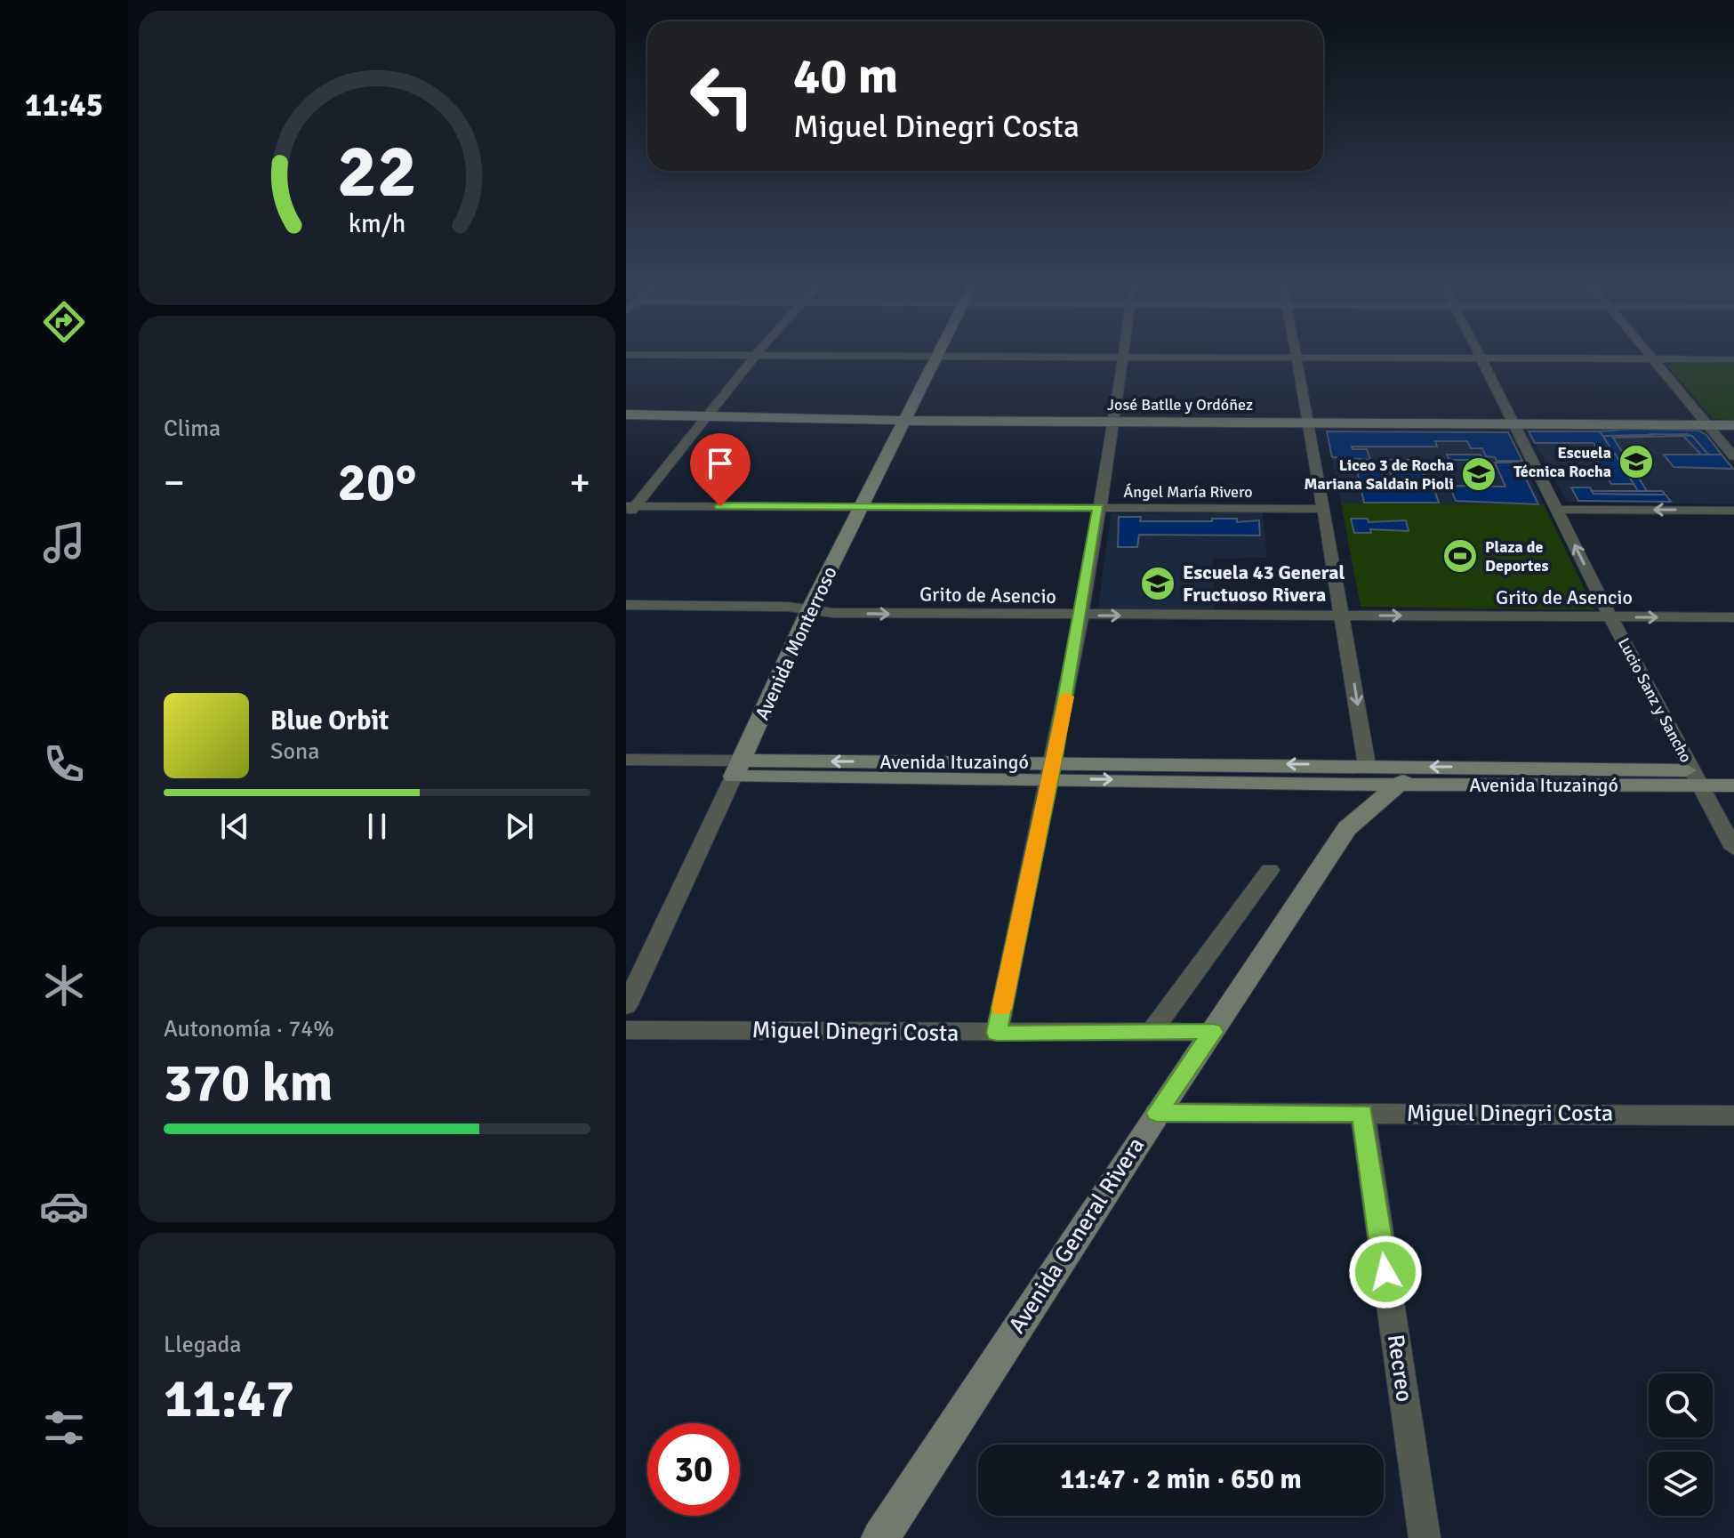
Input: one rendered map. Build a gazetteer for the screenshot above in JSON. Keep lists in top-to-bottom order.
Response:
{
  "streets": {
    "street": [
      "José Batlle y Ordóñez",
      "Ángel María Rivero",
      "Grito de Asencio",
      "Avenida Monterroso",
      "Lucio Sanz y Sancho",
      "Avenida Ituzaingó",
      "Miguel Dinegri Costa",
      "Avenida General Rivera",
      "Recreo"
    ]
  },
  "crossings": [
    ["José Batlle y Ordóñez", "Avenida Monterroso"],
    ["José Batlle y Ordóñez", "Lucio Sanz y Sancho"],
    ["Ángel María Rivero", "Avenida Monterroso"],
    ["Grito de Asencio", "Avenida Monterroso"],
    ["Grito de Asencio", "Lucio Sanz y Sancho"],
    ["Avenida Monterroso", "Avenida Ituzaingó"],
    ["Lucio Sanz y Sancho", "Avenida Ituzaingó"],
    ["Avenida Ituzaingó", "Avenida General Rivera"],
    ["Miguel Dinegri Costa", "Avenida General Rivera"],
    ["Miguel Dinegri Costa", "Recreo"]
  ],
  "one_way": ["Grito de Asencio"],
  "places": {
    "school or university": ["Escuela Técnica Rocha", "Liceo 3 de Rocha Mariana Saldain Pioli", "Escuela 43 General Fructuoso Rivera"],
    "sports": ["Plaza de Deportes"]
  },
  "page": {
    "tabs": "11:45",
    "turn": ["40 m", "Miguel Dinegri Costa"],
    "tile": [
      "Clima",
      ["Autonomía · 74%", "370 km"],
      ["Llegada", "11:47"]
    ],
    "heat": ["−", "20°", "+"],
    "song": ["Blue Orbit", "Sona"],
    "limit": "30",
    "trip": "11:47 · 2 min · 650 m",
    "gauge": ["22", "km/h"]
  }
}
